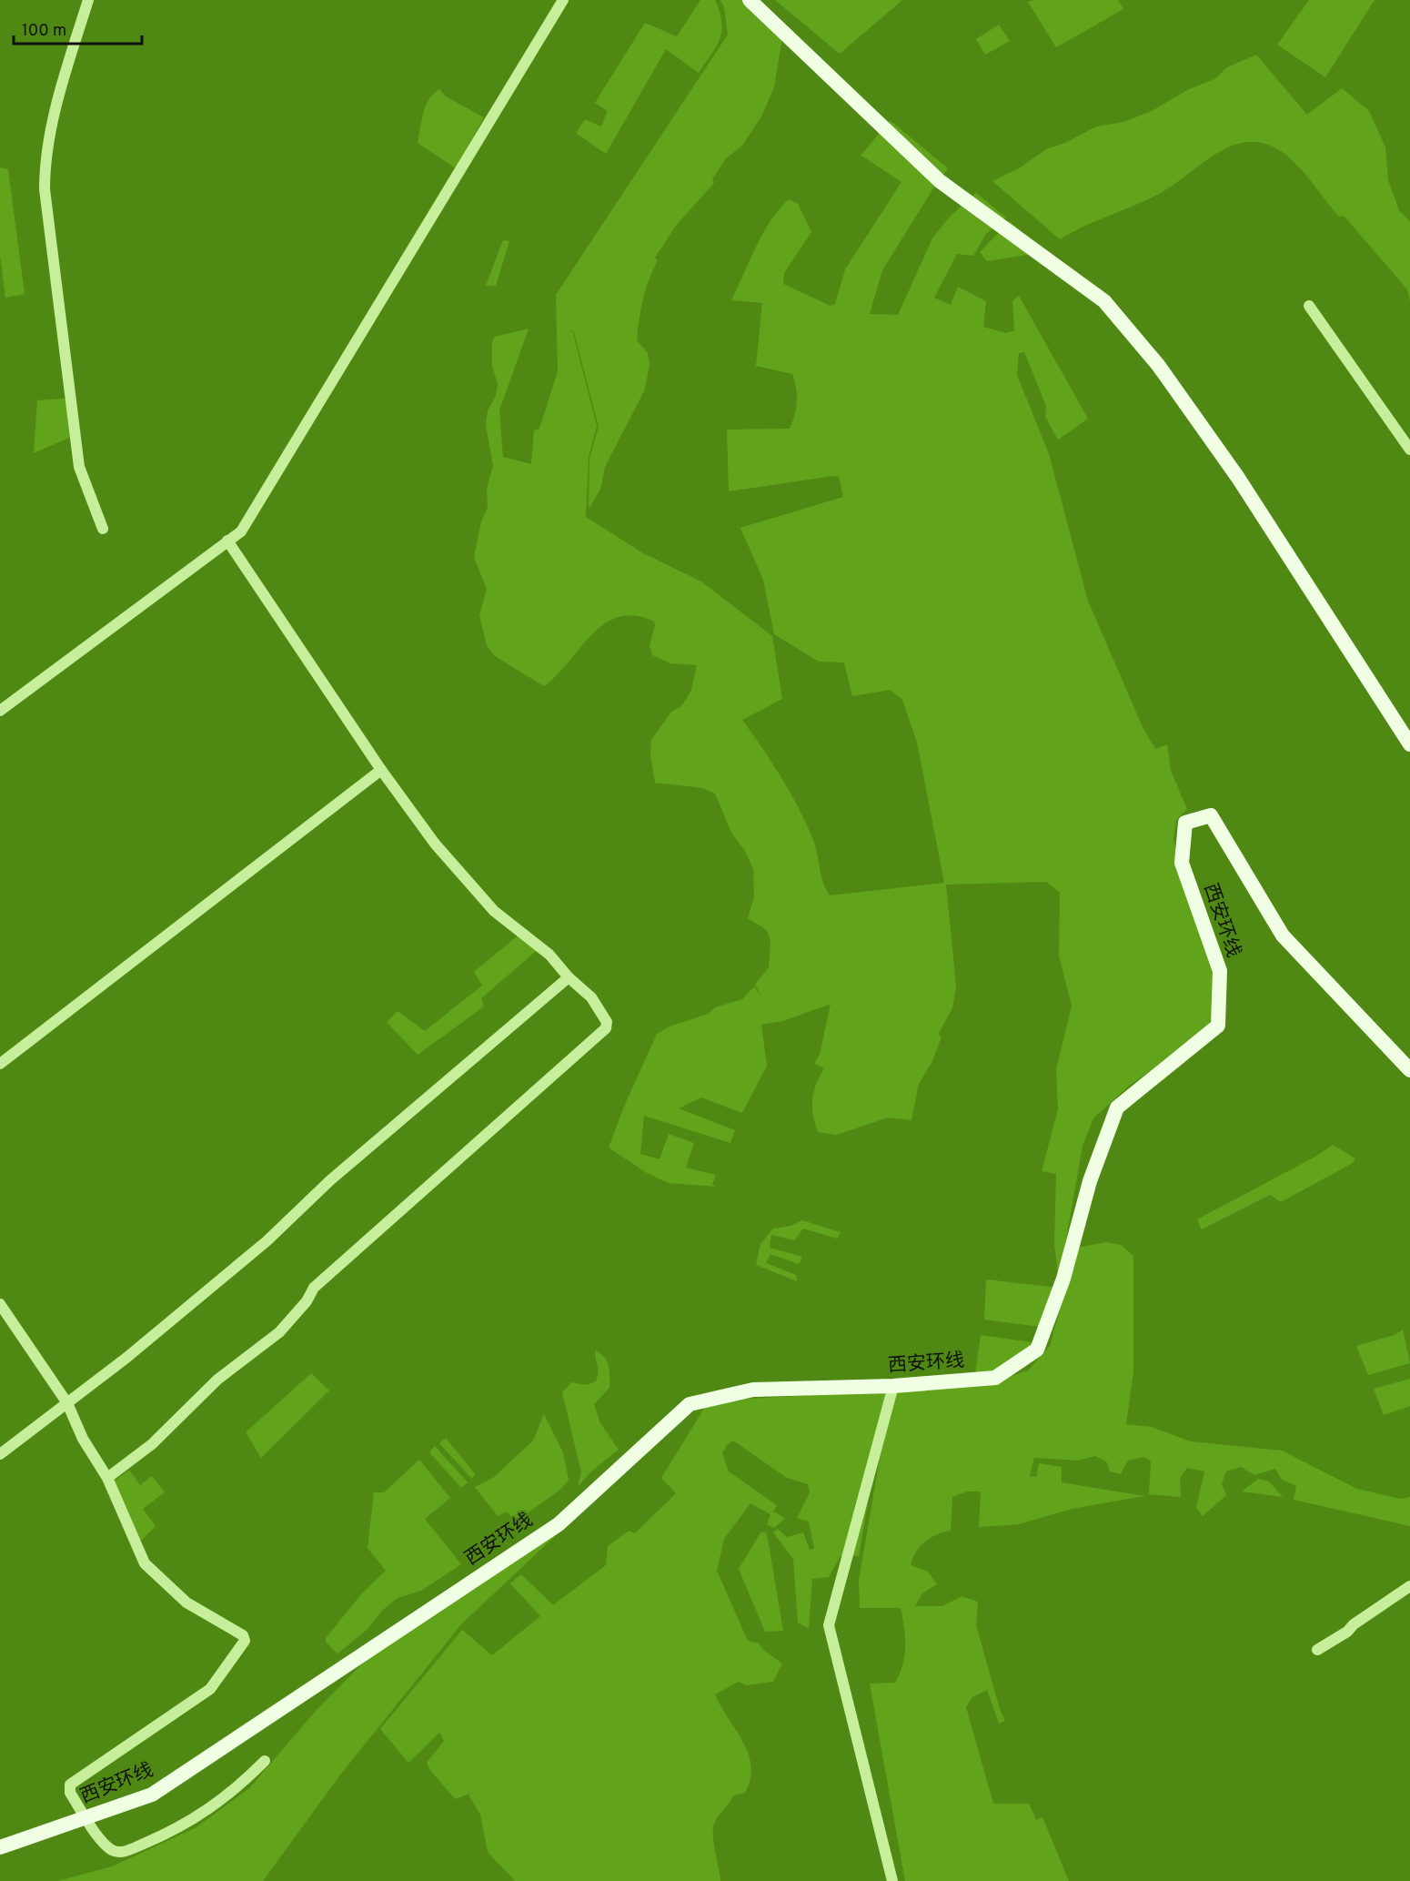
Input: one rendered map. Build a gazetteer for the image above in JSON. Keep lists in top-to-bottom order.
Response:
{
  "streets": {
    "main road": ["西安环线"]
  },
  "scale_bar": "100 m"
}
